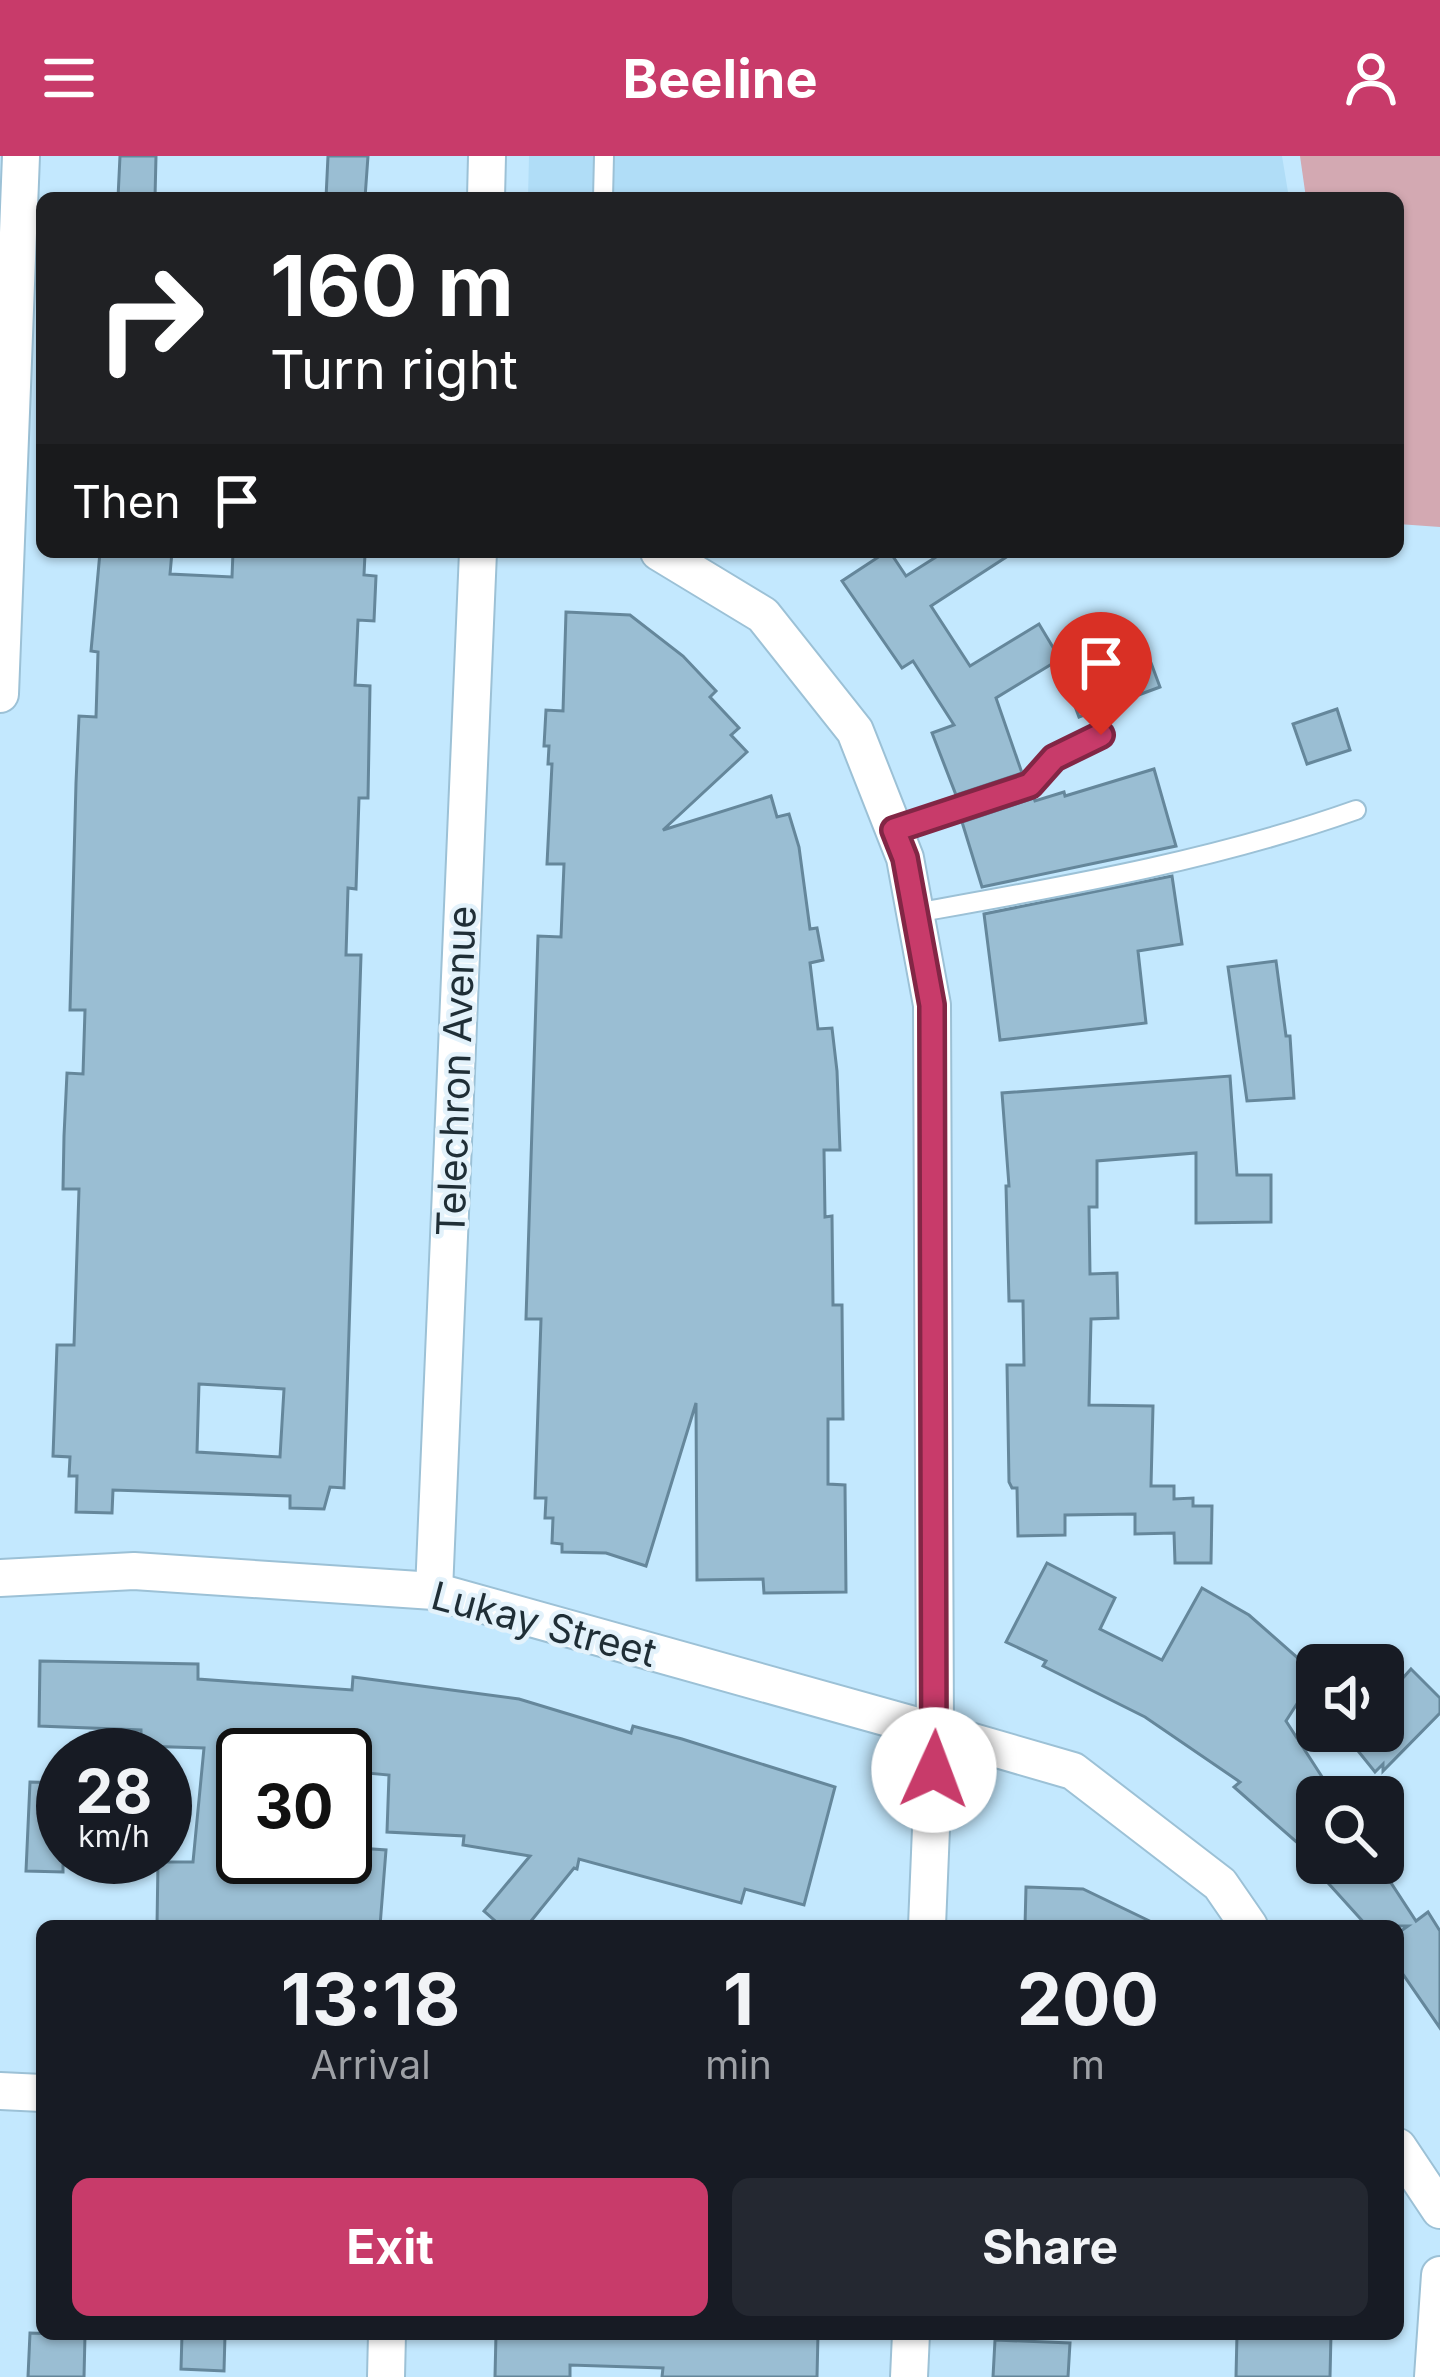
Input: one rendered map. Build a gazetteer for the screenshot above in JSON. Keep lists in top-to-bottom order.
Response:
{
  "streets": {
    "street": ["Telechron Avenue", "Lukay Street"]
  },
  "crossings": [
    ["Telechron Avenue", "Lukay Street"]
  ],
  "page": {
    "header": "Beeline",
    "turn": ["160 m", "Turn right"],
    "then": "Then",
    "speed": "28 km/h",
    "limit": "30",
    "eta": [
      "13:18",
      "Arrival",
      "1",
      "min",
      "200",
      "m"
    ],
    "buttons": ["Exit", "Share"]
  }
}
